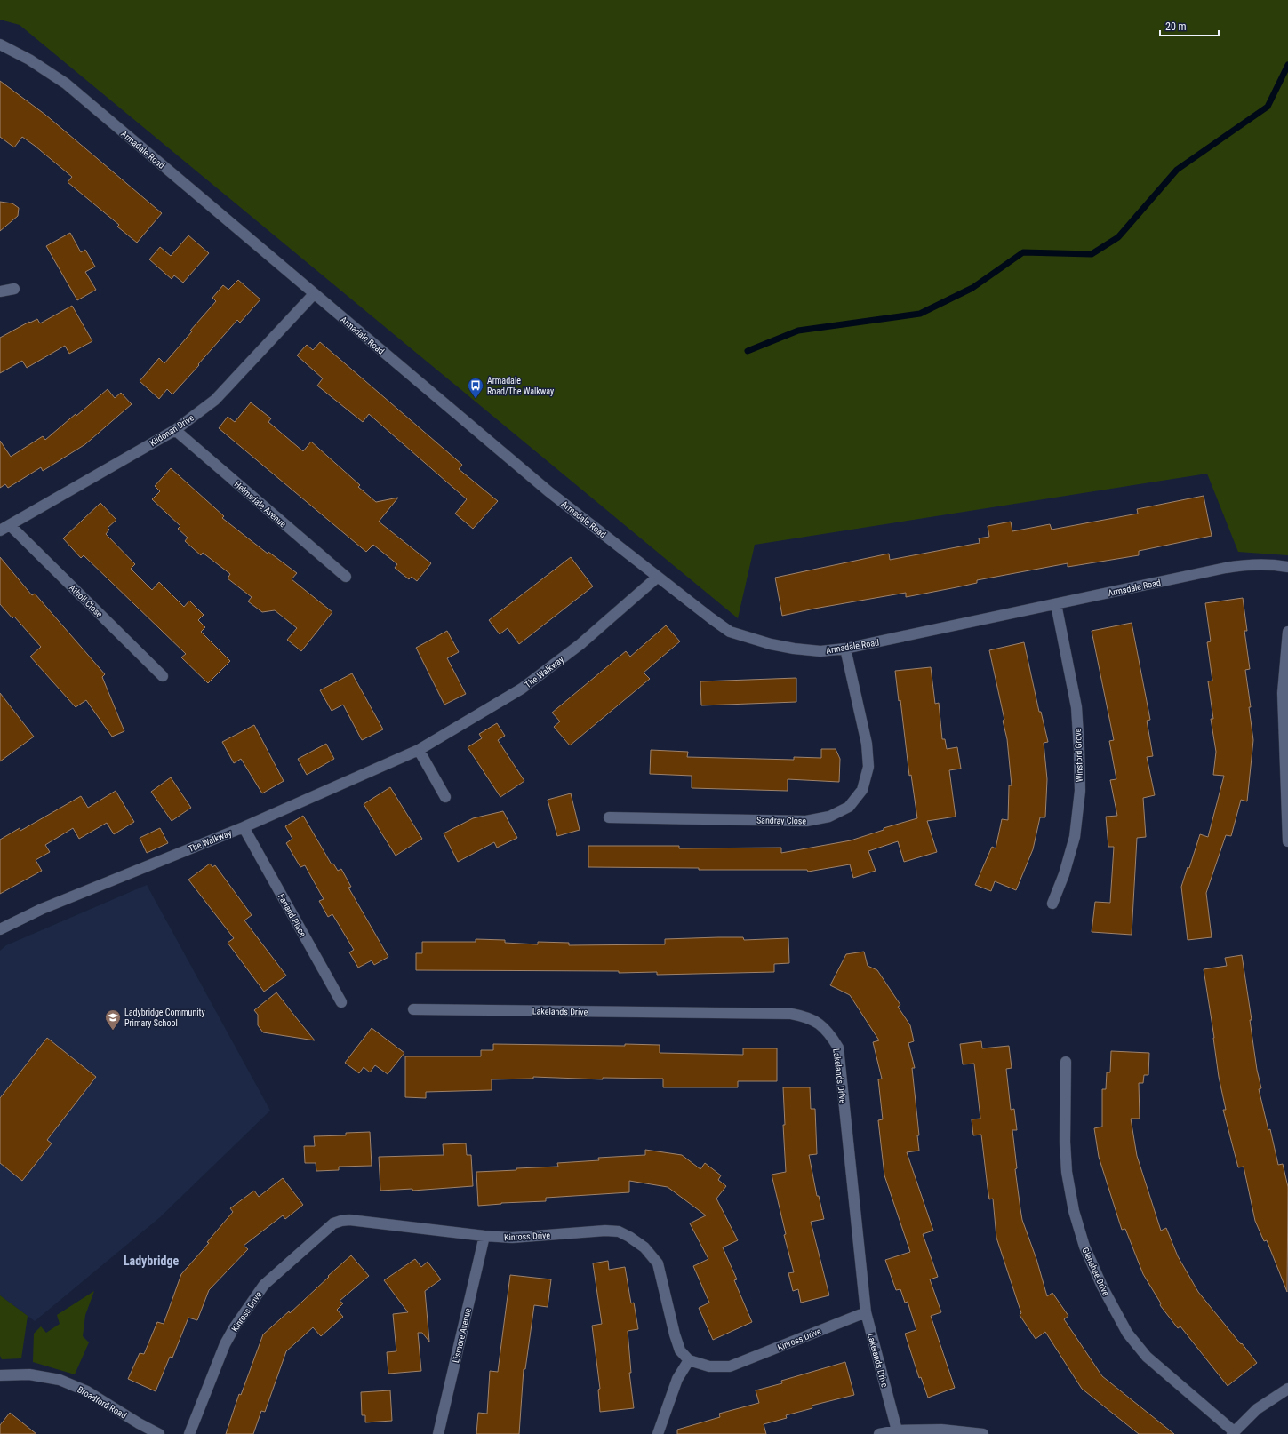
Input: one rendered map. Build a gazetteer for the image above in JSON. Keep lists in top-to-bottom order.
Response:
{
  "streets": {
    "street": [
      "Armadale Road",
      "Kildonan Drive",
      "Helmsdale Avenue",
      "Atholl Close",
      "The Walkway",
      "Winsford Grove",
      "Sandray Close",
      "Farland Place",
      "Lakelands Drive",
      "Kinross Drive",
      "Glenshee Drive",
      "Lismore Avenue",
      "Broadford Road"
    ]
  },
  "crossings": [
    ["Armadale Road", "Kildonan Drive"],
    ["Armadale Road", "The Walkway"],
    ["Armadale Road", "Winsford Grove"],
    ["Armadale Road", "Sandray Close"],
    ["Kildonan Drive", "Helmsdale Avenue"],
    ["Kildonan Drive", "Atholl Close"],
    ["The Walkway", "Farland Place"],
    ["Lakelands Drive", "Kinross Drive"],
    ["Kinross Drive", "Lismore Avenue"]
  ],
  "districts": ["Ladybridge"],
  "places": {
    "bus stop": ["Armadale Road/The Walkway"],
    "school or university": ["Ladybridge Community Primary School"]
  },
  "scale_bar": "20 m"
}
